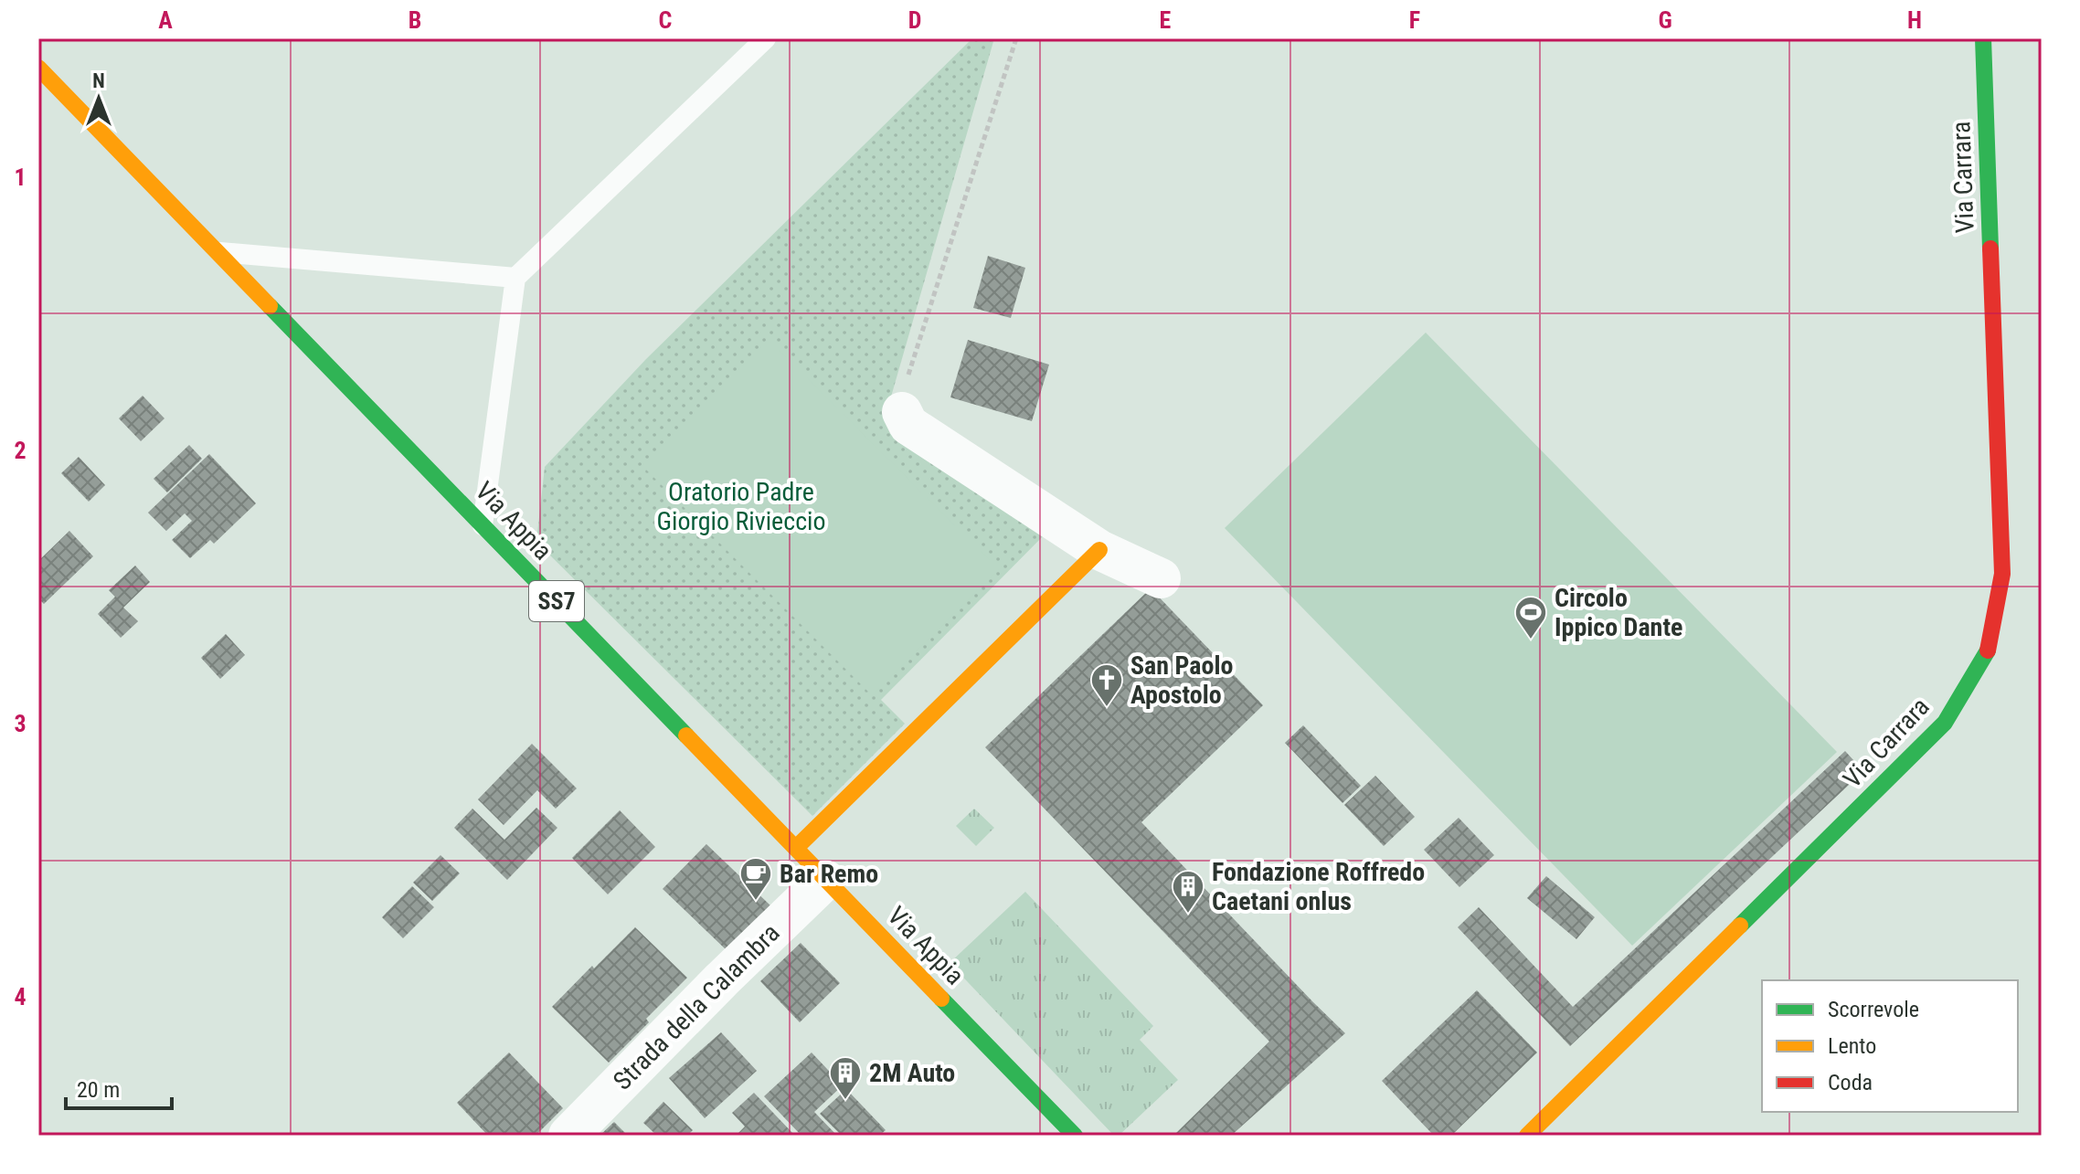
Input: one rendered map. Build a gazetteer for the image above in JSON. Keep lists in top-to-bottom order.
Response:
{
  "streets": {
    "street": [
      "Via Carrara",
      "Via Appia",
      "SS7",
      "Strada della Calambra"
    ]
  },
  "crossings": [
    ["Via Appia", "Strada della Calambra"]
  ],
  "parks": ["Oratorio Padre Giorgio Rivieccio"],
  "places": {
    "sports": ["Circolo Ippico Dante"],
    "church": ["San Paolo Apostolo"],
    "cafe": ["Bar Remo"],
    "building": ["Fondazione Roffredo Caetani onlus", "2M Auto"]
  },
  "legend": ["Scorrevole", "Lento", "Coda"],
  "scale_bar": "20 m",
  "north": "top",
  "grid": {
    "columns": [
      "A",
      "B",
      "C",
      "D",
      "E",
      "F",
      "G",
      "H"
    ],
    "rows": [
      "1",
      "2",
      "3",
      "4"
    ]
  }
}
